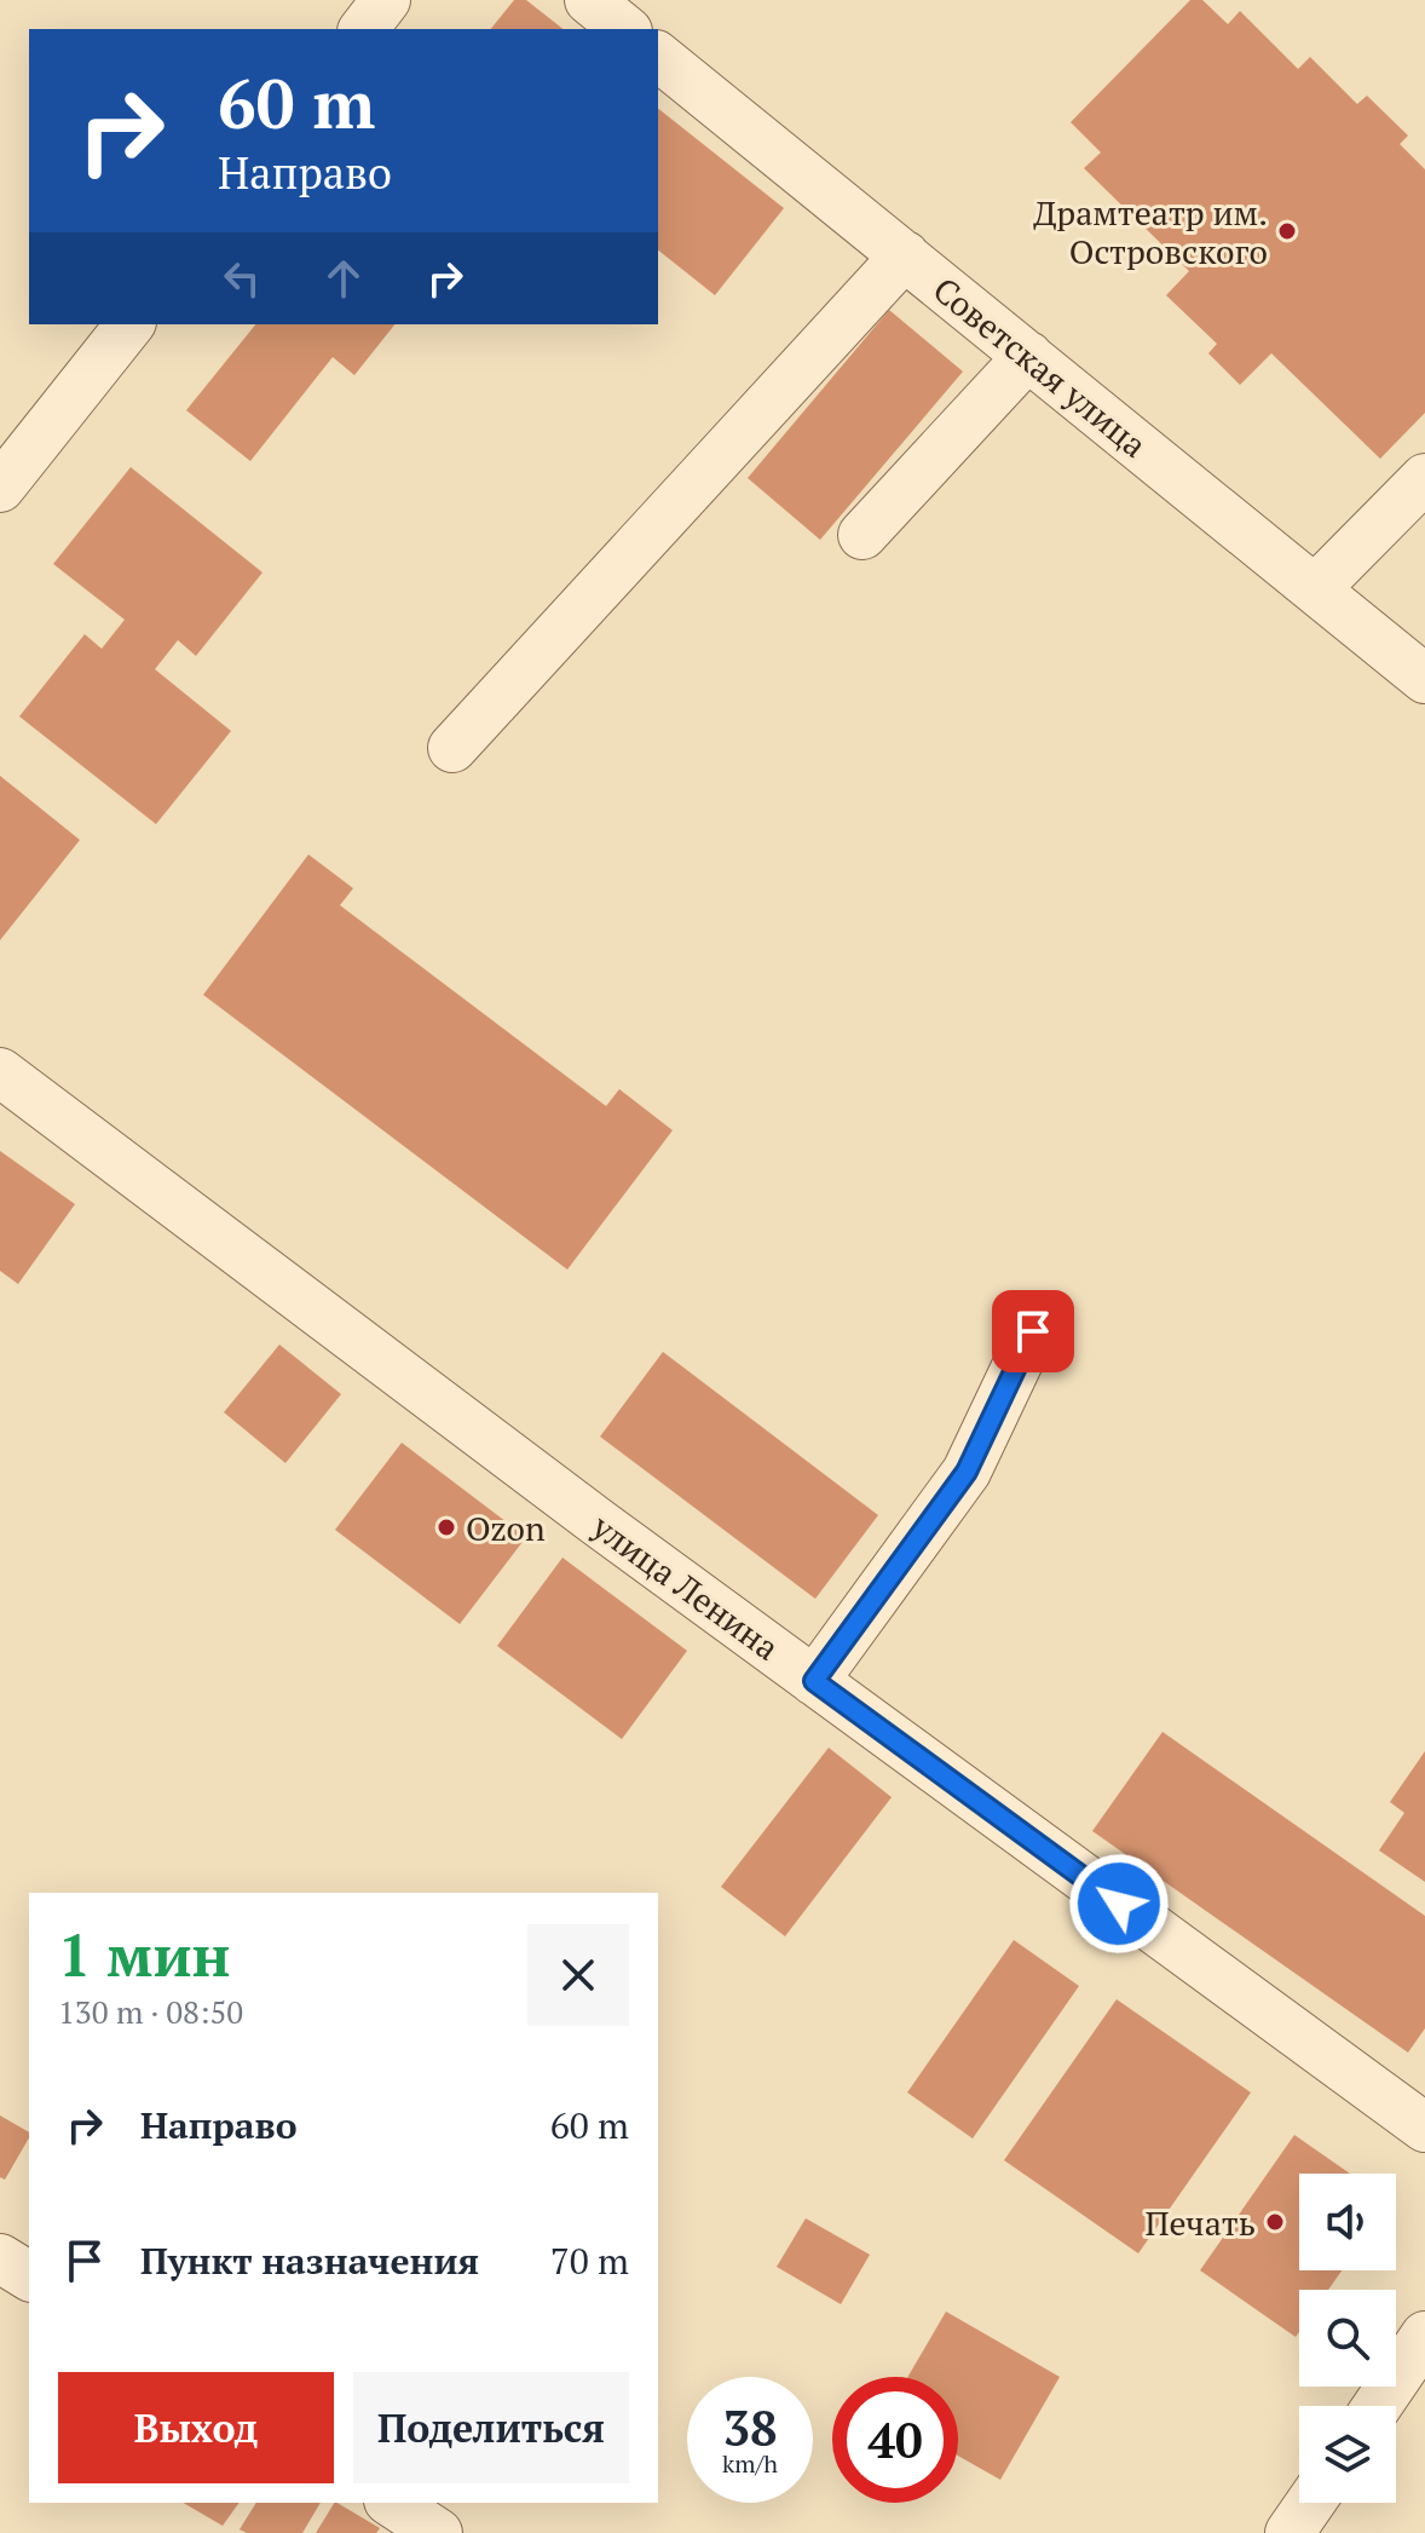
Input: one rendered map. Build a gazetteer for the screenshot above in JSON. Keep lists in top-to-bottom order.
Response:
{
  "streets": {
    "street": ["Советская улица", "улица Ленина"]
  },
  "places": ["Драмтеатр им. Островского", "Ozon", "Печать"],
  "page": {
    "turn": ["60 m", "Направо"],
    "heading": ["1 мин", "130 m · 08:50"],
    "list": [
      {
        "name": "Направо",
        "value": "60 m"
      },
      {
        "name": "Пункт назначения",
        "value": "70 m"
      }
    ],
    "buttons": ["Выход", "Поделиться"],
    "speed": "38 km/h",
    "limit": "40"
  }
}
